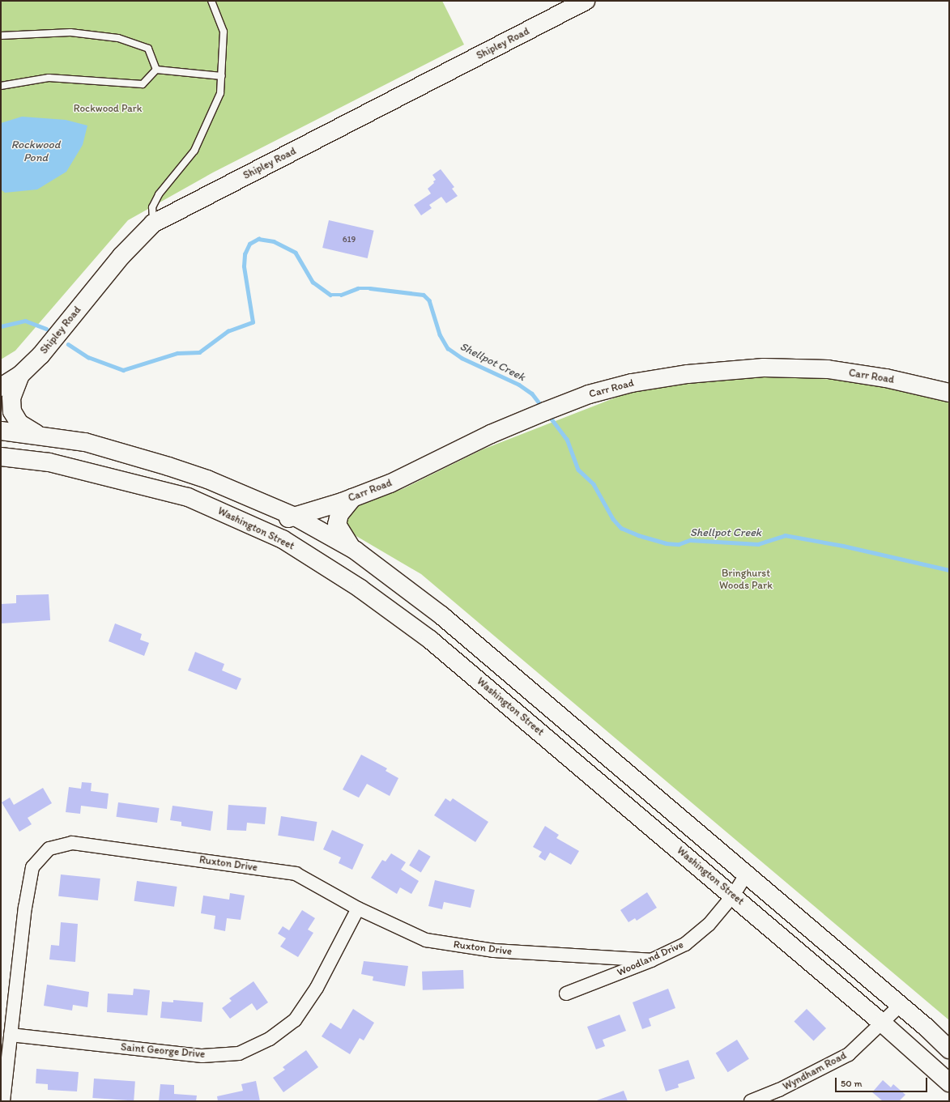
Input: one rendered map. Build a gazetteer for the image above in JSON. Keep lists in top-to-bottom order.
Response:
{
  "streets": {
    "main road": ["Shipley Road", "Carr Road", "Washington Street"],
    "street": [
      "Ruxton Drive",
      "Woodland Drive",
      "Saint George Drive",
      "Wyndham Road"
    ]
  },
  "crossings": [
    ["Carr Road", "Washington Street"],
    ["Washington Street", "Woodland Drive"],
    ["Washington Street", "Wyndham Road"],
    ["Ruxton Drive", "Woodland Drive"],
    ["Ruxton Drive", "Saint George Drive"]
  ],
  "water": ["Rockwood Pond", "Shellpot Creek"],
  "parks": ["Rockwood Park", "Bringhurst Woods Park"],
  "house_numbers": ["619"],
  "scale_bar": "50 m"
}
